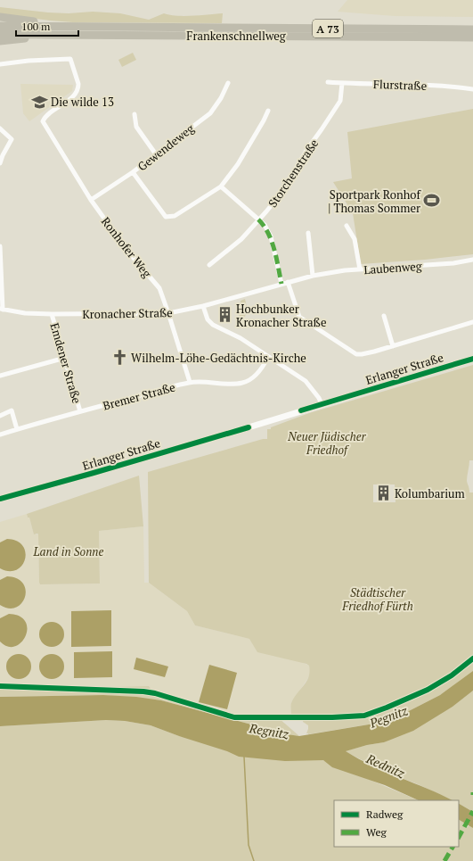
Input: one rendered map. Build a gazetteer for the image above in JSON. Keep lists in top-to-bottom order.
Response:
{
  "streets": {
    "highway": ["A 73", "Frankenschnellweg"],
    "main road": ["Erlanger Straße"],
    "street": [
      "Flurstraße",
      "Gewendeweg",
      "Storchenstraße",
      "Ronhofer Weg",
      "Laubenweg",
      "Kronacher Straße",
      "Emdener Straße",
      "Bremer Straße"
    ]
  },
  "crossings": [
    ["Flurstraße", "Storchenstraße"],
    ["Gewendeweg", "Ronhofer Weg"],
    ["Ronhofer Weg", "Kronacher Straße"],
    ["Ronhofer Weg", "Bremer Straße"],
    ["Laubenweg", "Kronacher Straße"],
    ["Kronacher Straße", "Emdener Straße"],
    ["Emdener Straße", "Bremer Straße"]
  ],
  "water": ["Pegnitz", "Regnitz", "Rednitz"],
  "parks": ["Neuer Jüdischer Friedhof", "Land in Sonne", "Städtischer Friedhof Fürth"],
  "places": {
    "school or university": ["Die wilde 13"],
    "sports": ["Sportpark Ronhof | Thomas Sommer"],
    "building": ["Hochbunker Kronacher Straße", "Kolumbarium"],
    "church": ["Wilhelm-Löhe-Gedächtnis-Kirche"]
  },
  "legend": ["Radweg", "Weg"],
  "scale_bar": "100 m"
}
